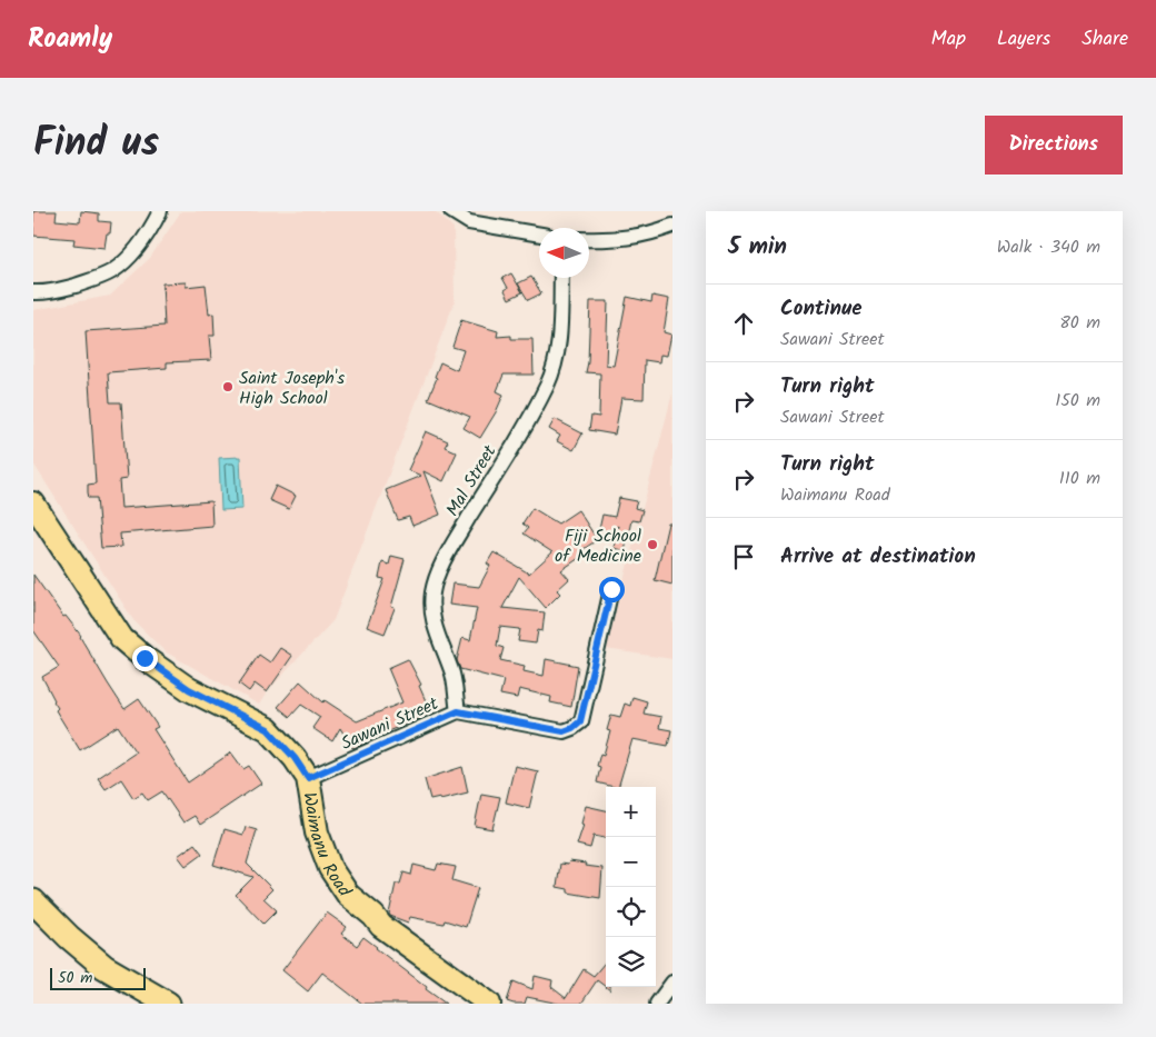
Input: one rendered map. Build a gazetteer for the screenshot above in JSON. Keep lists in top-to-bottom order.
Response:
{
  "streets": {
    "main road": ["Waimanu Road"],
    "street": ["Mal Street", "Sawani Street"]
  },
  "crossings": [
    ["Mal Street", "Sawani Street"],
    ["Sawani Street", "Waimanu Road"]
  ],
  "places": ["Saint Joseph's High School", "Fiji School of Medicine"],
  "scale_bar": "50 m",
  "north": "left",
  "page": {
    "header": "Roamly",
    "nav": ["Map", "Layers", "Share"],
    "title": "Find us",
    "buttons": "Directions",
    "heading": ["5 min", "Walk · 340 m"],
    "list": [
      ["Continue", "Sawani Street", "80 m"],
      ["Turn right", "Sawani Street", "150 m"],
      ["Turn right", "Waimanu Road", "110 m"],
      "Arrive at destination"
    ],
    "map_buttons": ["+", "−"],
    "scale": "50 m"
  }
}
